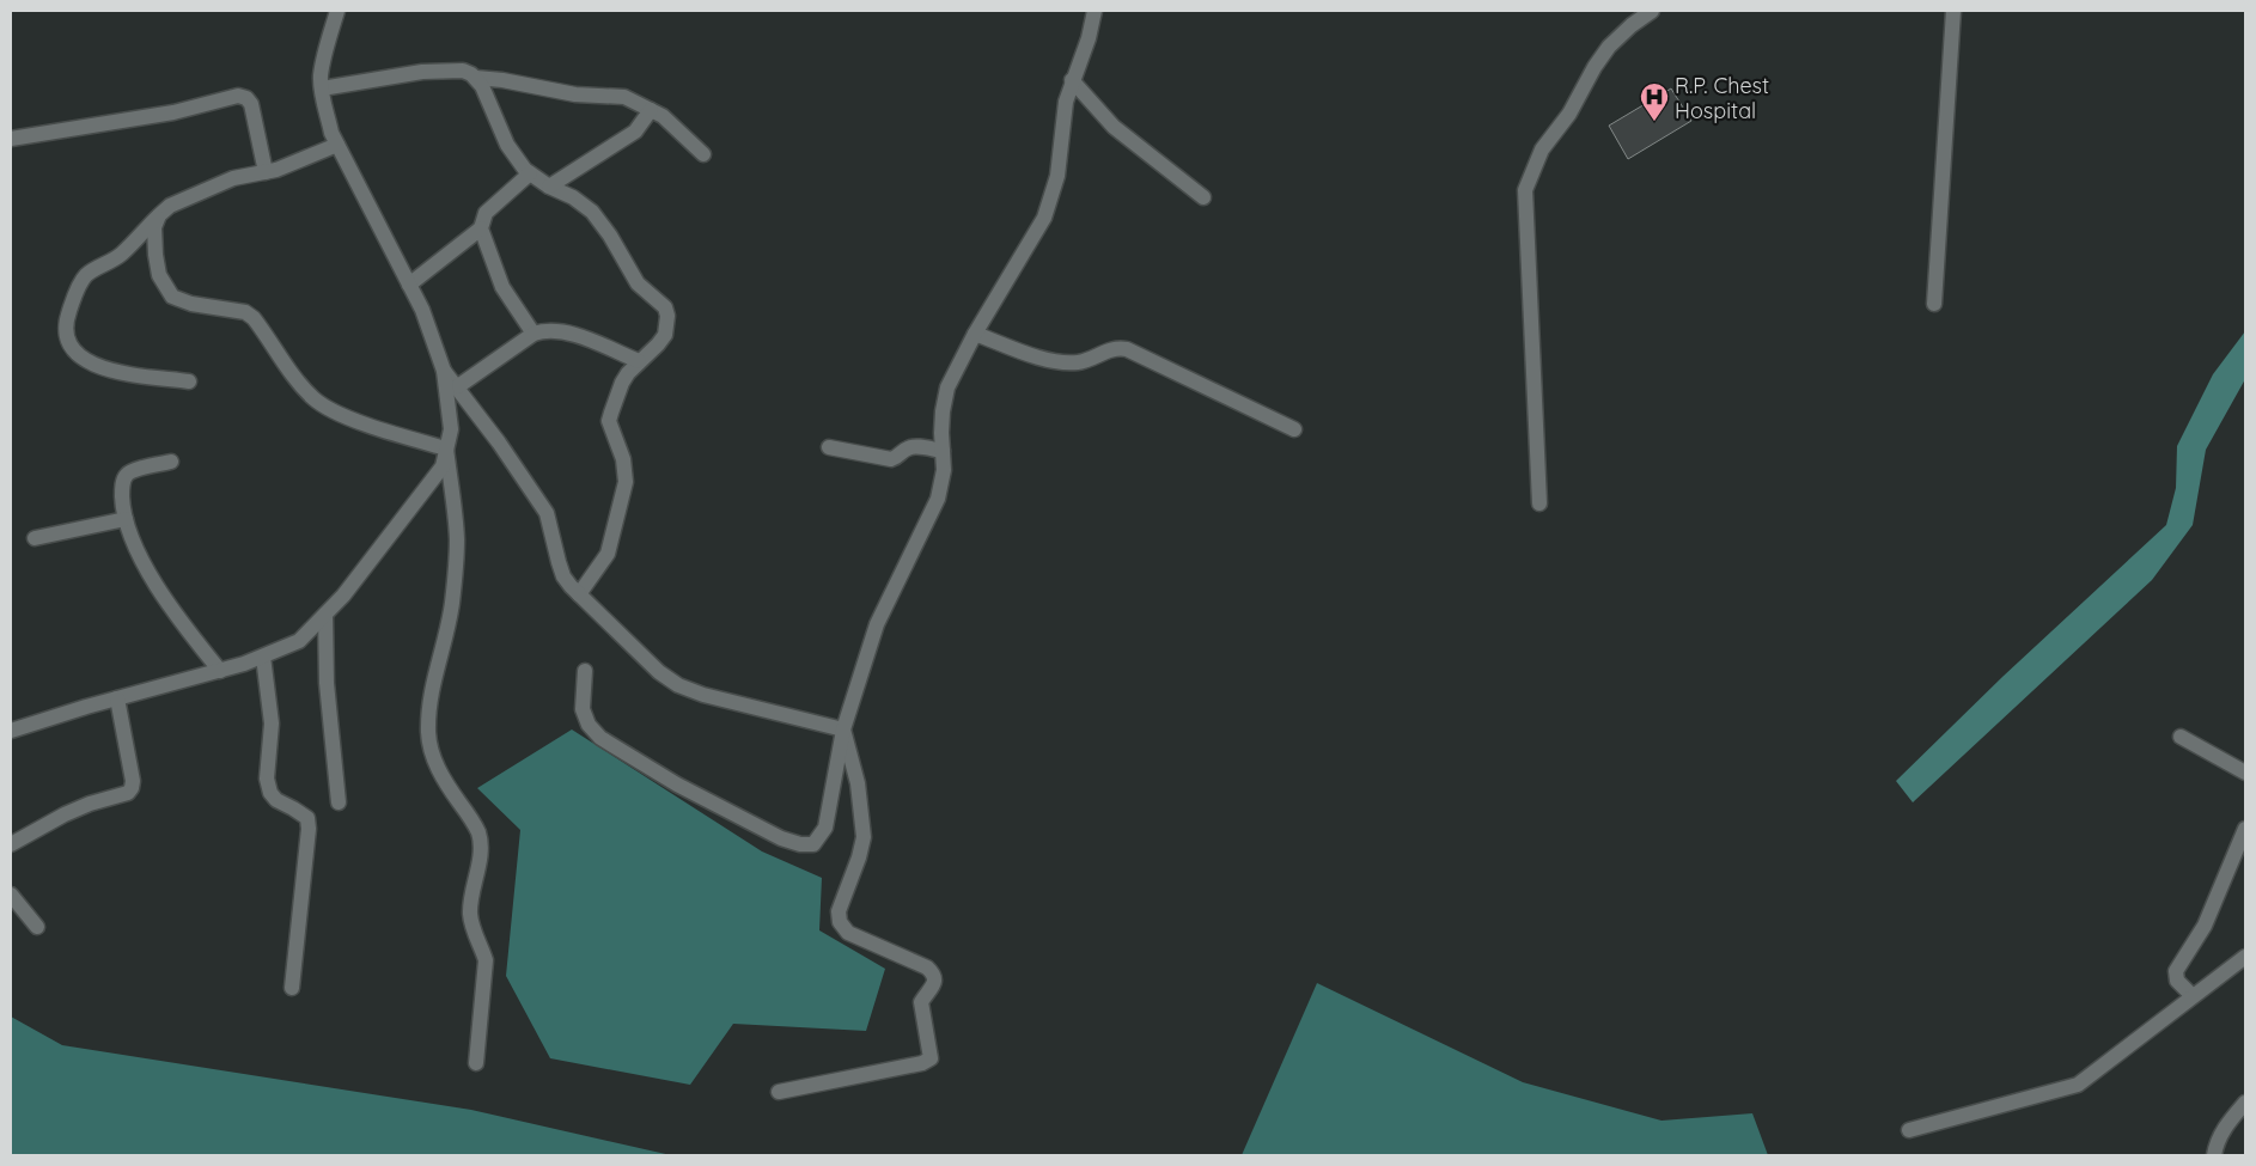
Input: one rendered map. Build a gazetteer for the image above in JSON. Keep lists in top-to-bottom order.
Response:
{
  "places": {
    "hospital": ["R.P. Chest Hospital"]
  }
}
